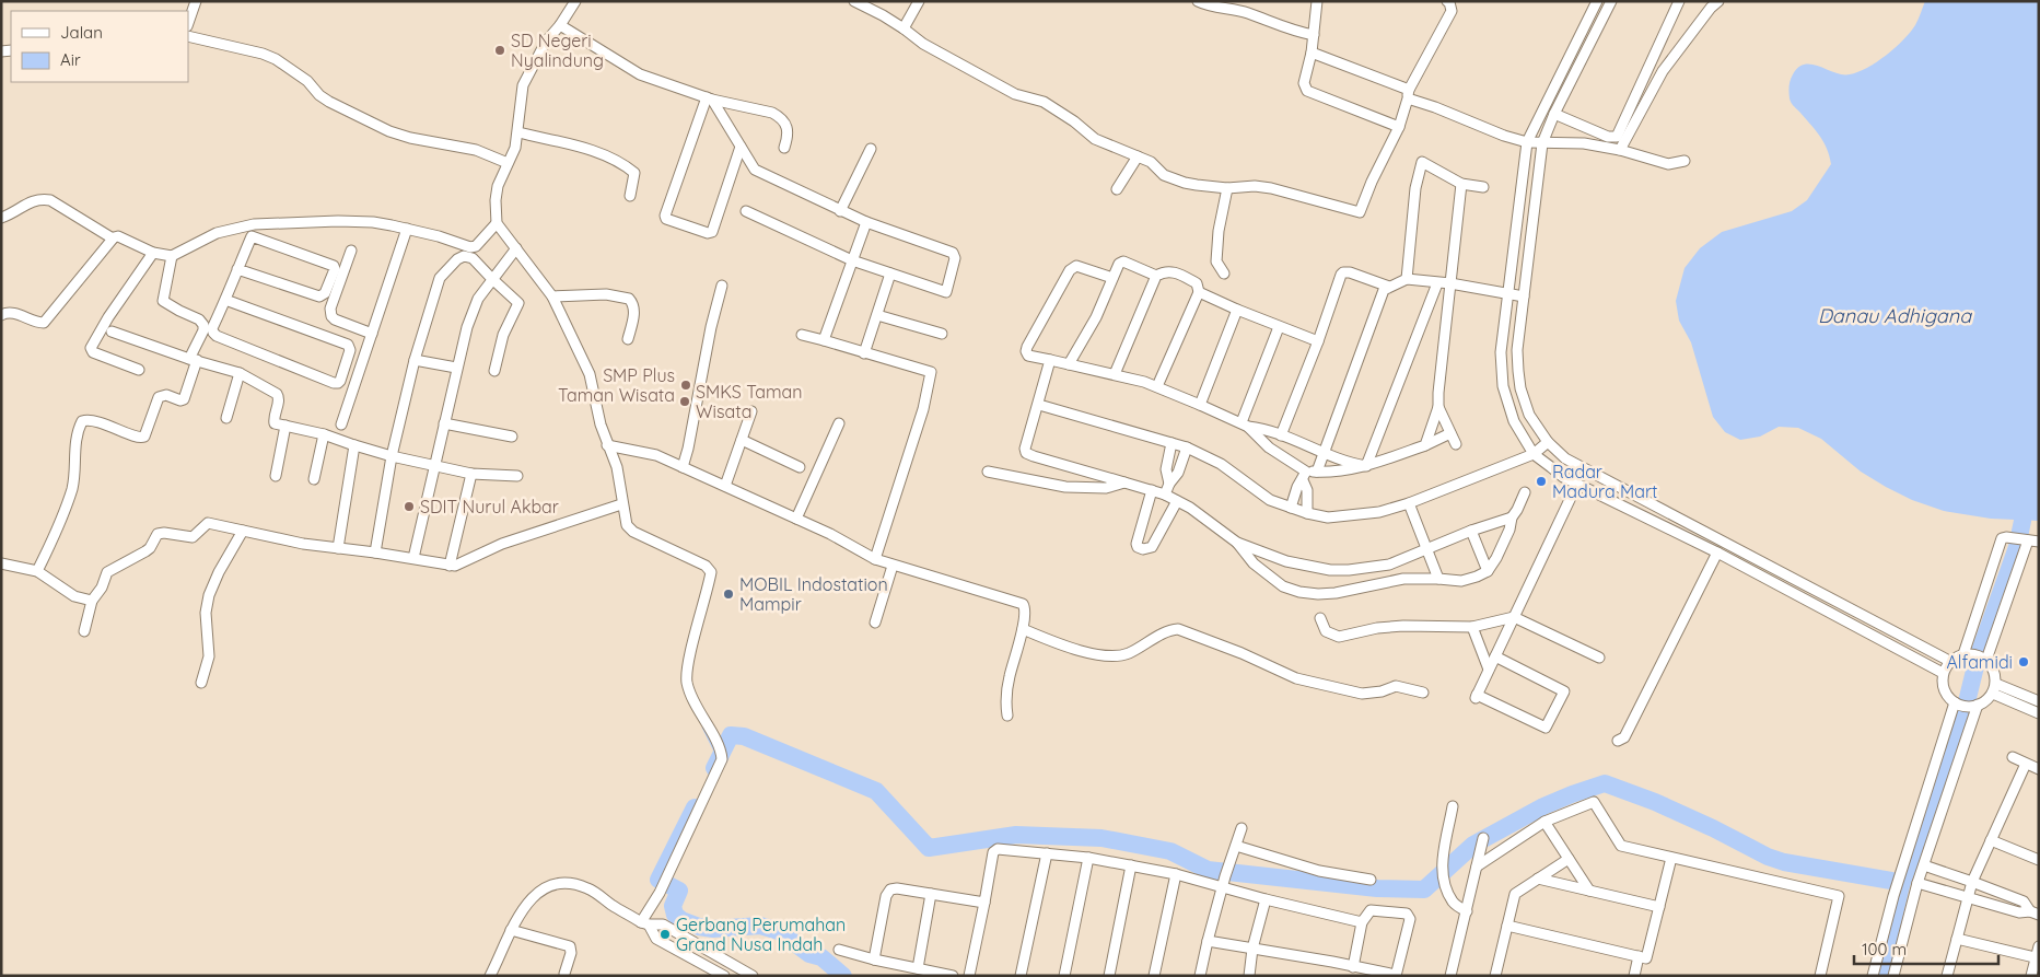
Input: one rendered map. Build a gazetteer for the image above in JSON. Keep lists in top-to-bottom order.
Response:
{
  "water": ["Danau Adhigana"],
  "places": [
    "SD Negeri Nyalindung",
    "SMP Plus Taman Wisata",
    "SMKS Taman Wisata",
    "Radar Madura Mart",
    "SDIT Nurul Akbar",
    "MOBIL Indostation Mampir",
    "Alfamidi",
    "Gerbang Perumahan Grand Nusa Indah"
  ],
  "legend": ["Jalan", "Air"],
  "scale_bar": "100 m"
}
